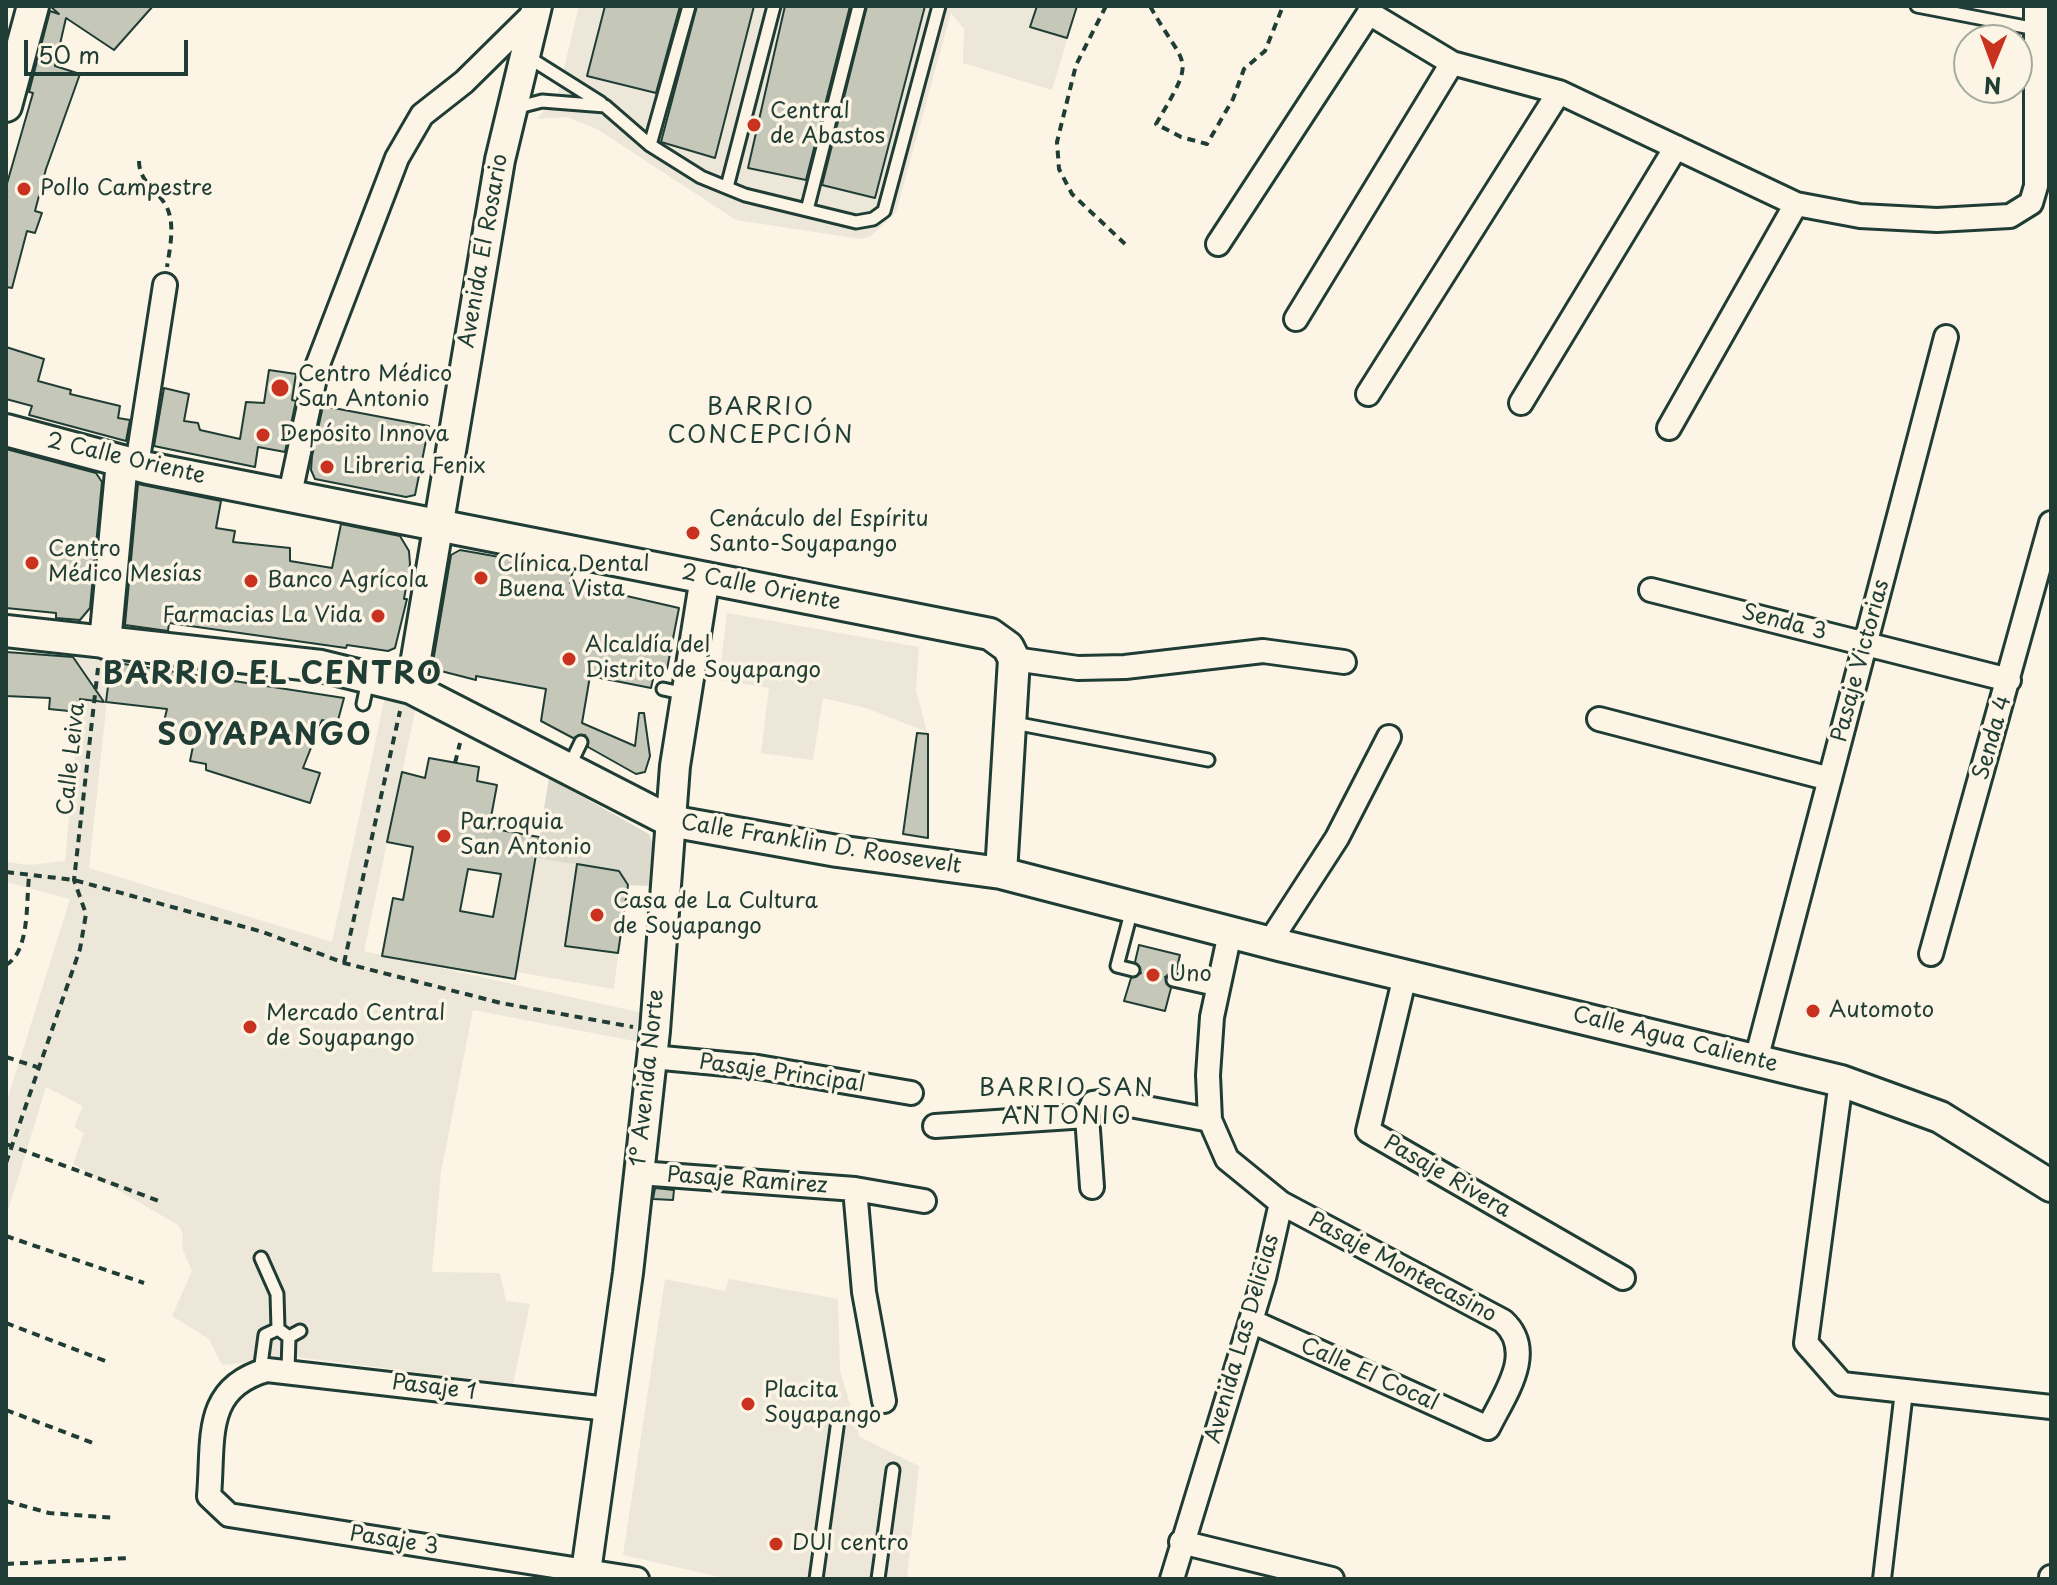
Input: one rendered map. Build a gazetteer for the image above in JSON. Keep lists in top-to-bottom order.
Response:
{
  "streets": {
    "main road": ["2 Calle Oriente", "Calle Franklin D. Roosevelt", "Calle Agua Caliente"],
    "street": [
      "Avenida El Rosario",
      "Senda 3",
      "Pasaje Victorias",
      "Senda 4",
      "Pasaje Principal",
      "1° Avenida Norte",
      "Pasaje Rivera",
      "Pasaje Ramirez",
      "Pasaje Montecasino",
      "Avenida Las Delicias",
      "Calle El Cocal",
      "Pasaje 1",
      "Pasaje 3"
    ],
    "path": ["Calle Leiva"]
  },
  "crossings": [
    ["Avenida El Rosario", "2 Calle Oriente"],
    ["Avenida El Rosario", "Calle Franklin D. Roosevelt"],
    ["2 Calle Oriente", "1° Avenida Norte"],
    ["Senda 3", "Pasaje Victorias"],
    ["Senda 3", "Senda 4"],
    ["Pasaje Victorias", "Calle Agua Caliente"],
    ["Calle Leiva", "Calle Franklin D. Roosevelt"],
    ["Calle Franklin D. Roosevelt", "Calle Agua Caliente"],
    ["Calle Franklin D. Roosevelt", "1° Avenida Norte"],
    ["Calle Agua Caliente", "Pasaje Rivera"],
    ["Pasaje Principal", "1° Avenida Norte"],
    ["1° Avenida Norte", "Pasaje Ramirez"],
    ["1° Avenida Norte", "Pasaje 1"],
    ["1° Avenida Norte", "Pasaje 3"],
    ["Pasaje Montecasino", "Avenida Las Delicias"],
    ["Pasaje Montecasino", "Calle El Cocal"],
    ["Avenida Las Delicias", "Calle El Cocal"],
    ["Pasaje 1", "Pasaje 3"]
  ],
  "districts": [
    "BARRIO CONCEPCIÓN",
    "BARRIO EL CENTRO",
    "SOYAPANGO",
    "BARRIO SAN ANTONIO"
  ],
  "places": [
    "Central de Abastos",
    "Pollo Campestre",
    "Centro Médico San Antonio",
    "Depósito Innova",
    "Libreria Fenix",
    "Cenáculo del Espíritu Santo-Soyapango",
    "Centro Médico Mesías",
    "Clínica Dental Buena Vista",
    "Banco Agrícola",
    "Farmacias La Vida",
    "Alcaldía del Distrito de Soyapango",
    "Parroquia San Antonio",
    "Casa de La Cultura de Soyapango",
    "Uno",
    "Automoto",
    "Mercado Central de Soyapango",
    "Placita Soyapango",
    "DUI centro"
  ],
  "scale_bar": "50 m",
  "north": "bottom"
}
